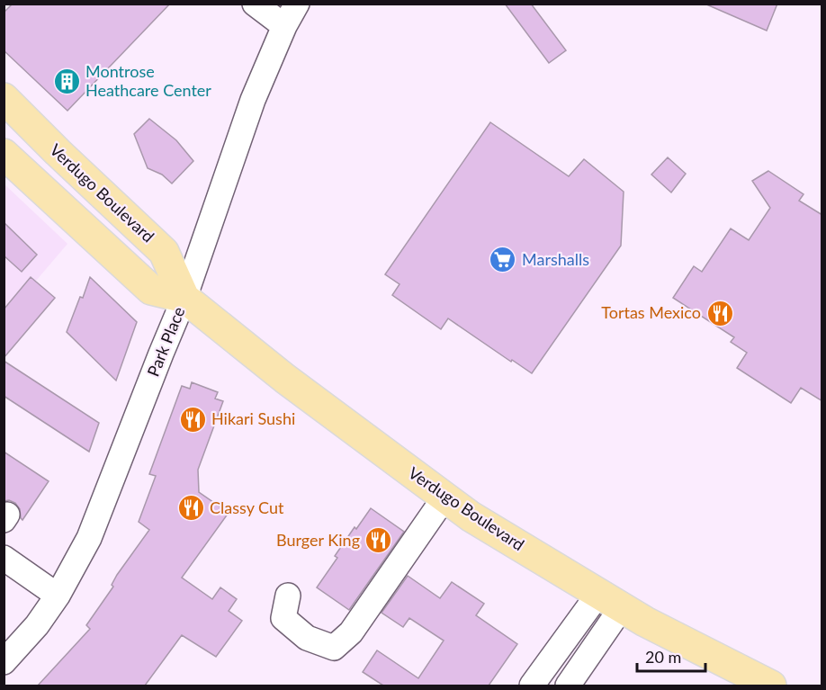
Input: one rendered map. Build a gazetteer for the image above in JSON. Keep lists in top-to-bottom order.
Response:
{
  "streets": {
    "main road": ["Verdugo Boulevard"],
    "street": ["Park Place"]
  },
  "crossings": [
    ["Verdugo Boulevard", "Park Place"]
  ],
  "places": {
    "building": ["Montrose Heathcare Center"],
    "supermarket": ["Marshalls"],
    "restaurant": [
      "Tortas Mexico",
      "Hikari Sushi",
      "Classy Cut",
      "Burger King"
    ]
  },
  "scale_bar": "20 m"
}
